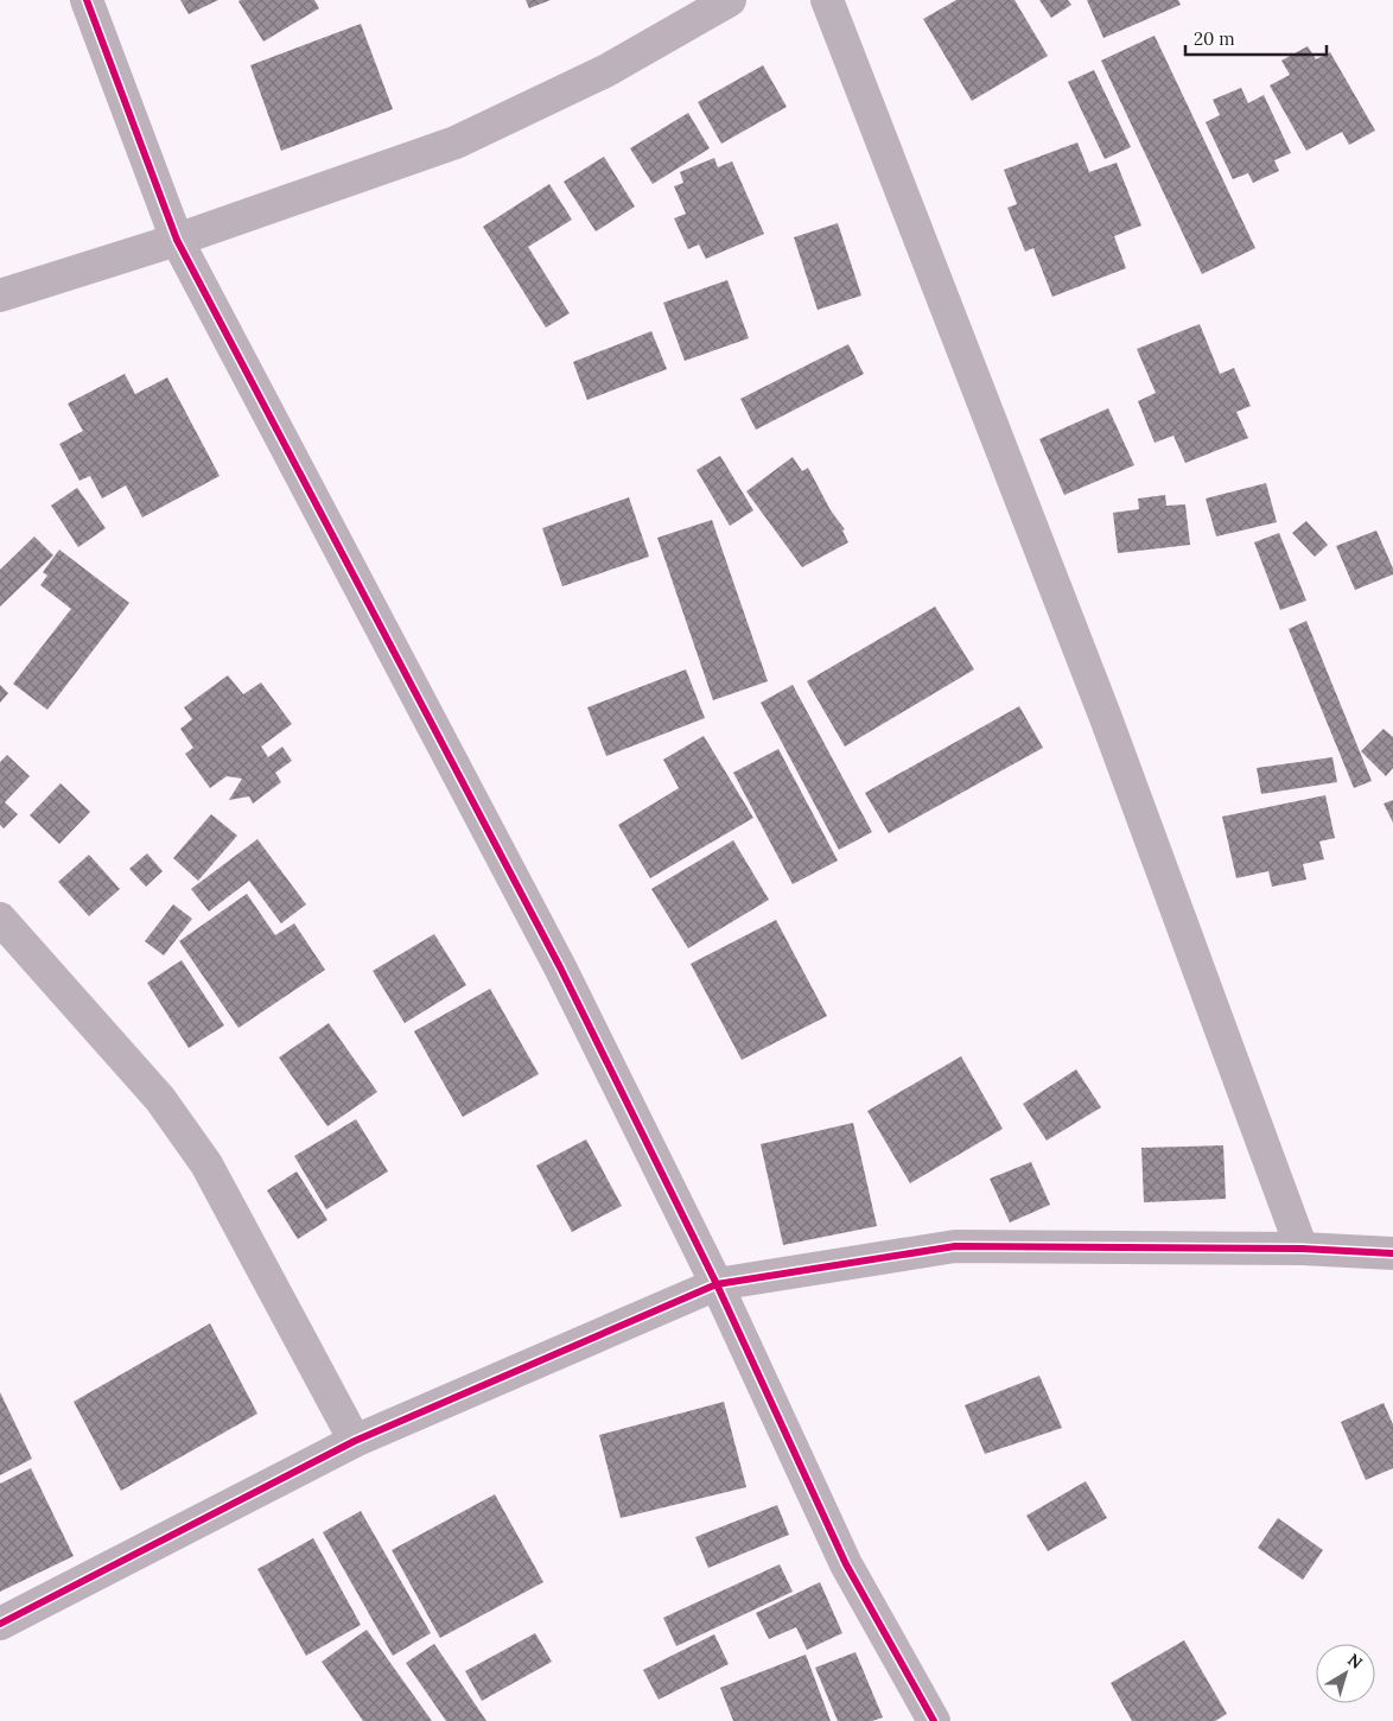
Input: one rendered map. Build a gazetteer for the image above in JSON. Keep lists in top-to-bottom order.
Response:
{
  "scale_bar": "20 m",
  "north": "top right"
}
